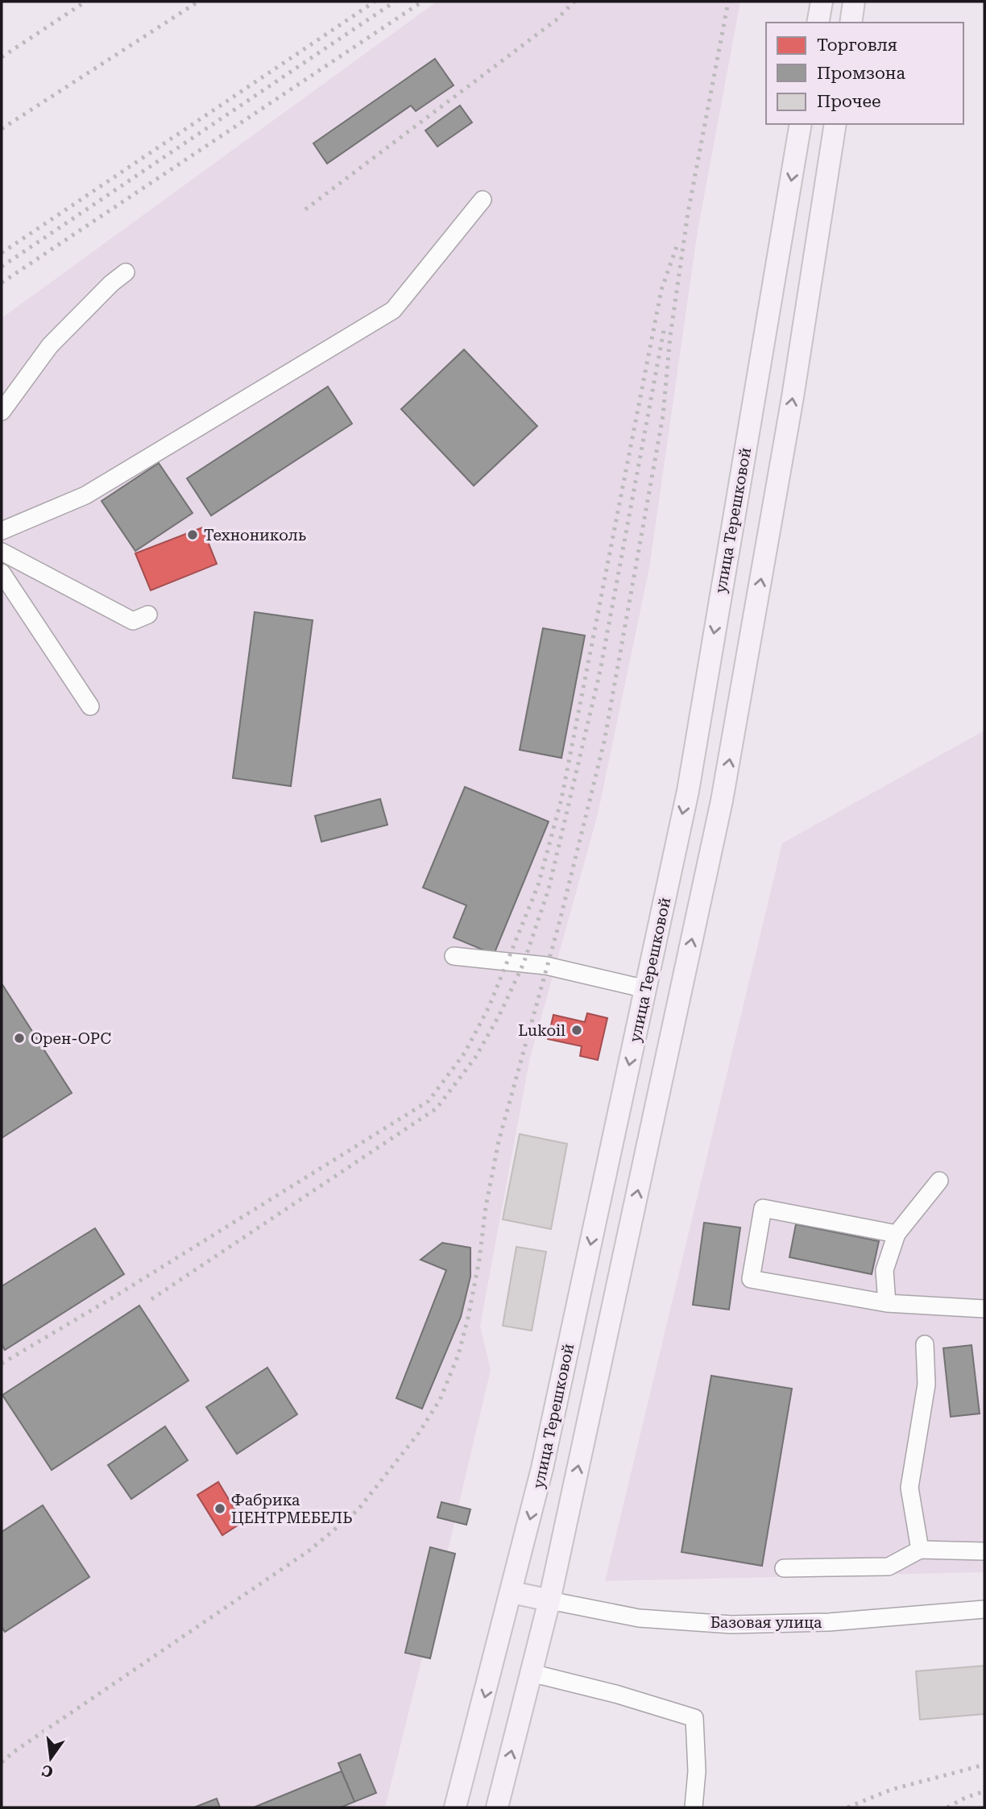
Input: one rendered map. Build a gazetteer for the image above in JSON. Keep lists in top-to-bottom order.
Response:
{
  "streets": {
    "main road": ["улица Терешковой"],
    "street": ["Базовая улица"]
  },
  "places": [
    "Технониколь",
    "Lukoil",
    "Орен-ОРС",
    "Фабрика ЦЕНТРМЕБЕЛЬ"
  ],
  "legend": ["Торговля", "Промзона", "Прочее"],
  "north": "bottom"
}
